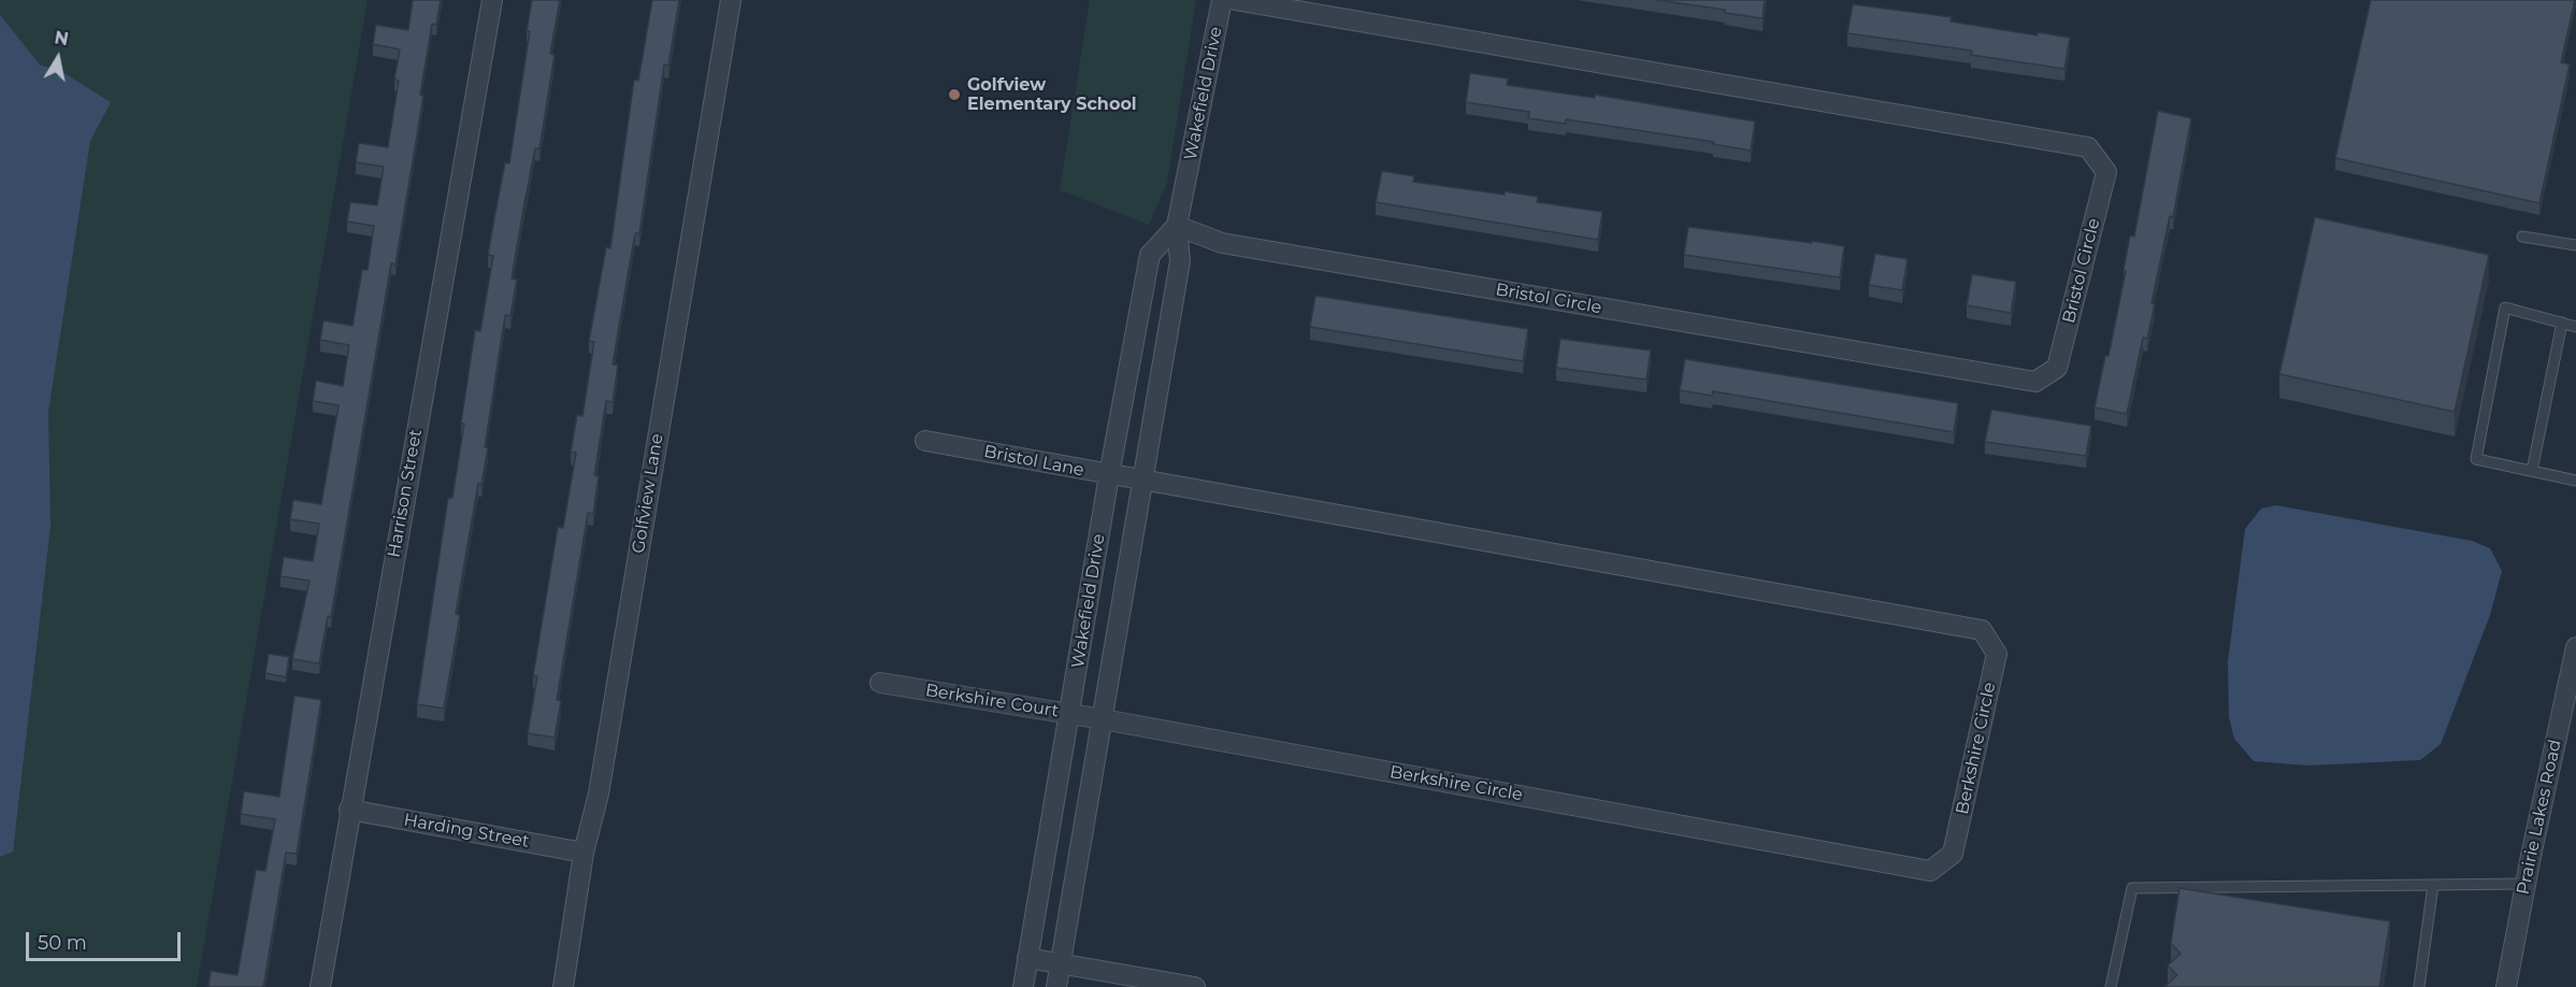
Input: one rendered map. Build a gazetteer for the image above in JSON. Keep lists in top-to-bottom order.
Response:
{
  "streets": {
    "street": [
      "Wakefield Drive",
      "Bristol Circle",
      "Bristol Lane",
      "Harrison Street",
      "Golfview Lane",
      "Berkshire Court",
      "Berkshire Circle",
      "Prairie Lakes Road",
      "Harding Street"
    ]
  },
  "crossings": [
    ["Wakefield Drive", "Bristol Circle"],
    ["Wakefield Drive", "Bristol Lane"],
    ["Wakefield Drive", "Berkshire Court"],
    ["Wakefield Drive", "Berkshire Circle"],
    ["Bristol Lane", "Berkshire Circle"],
    ["Harrison Street", "Harding Street"],
    ["Golfview Lane", "Harding Street"],
    ["Berkshire Court", "Berkshire Circle"]
  ],
  "places": ["Golfview Elementary School"],
  "scale_bar": "50 m",
  "north": "top"
}
